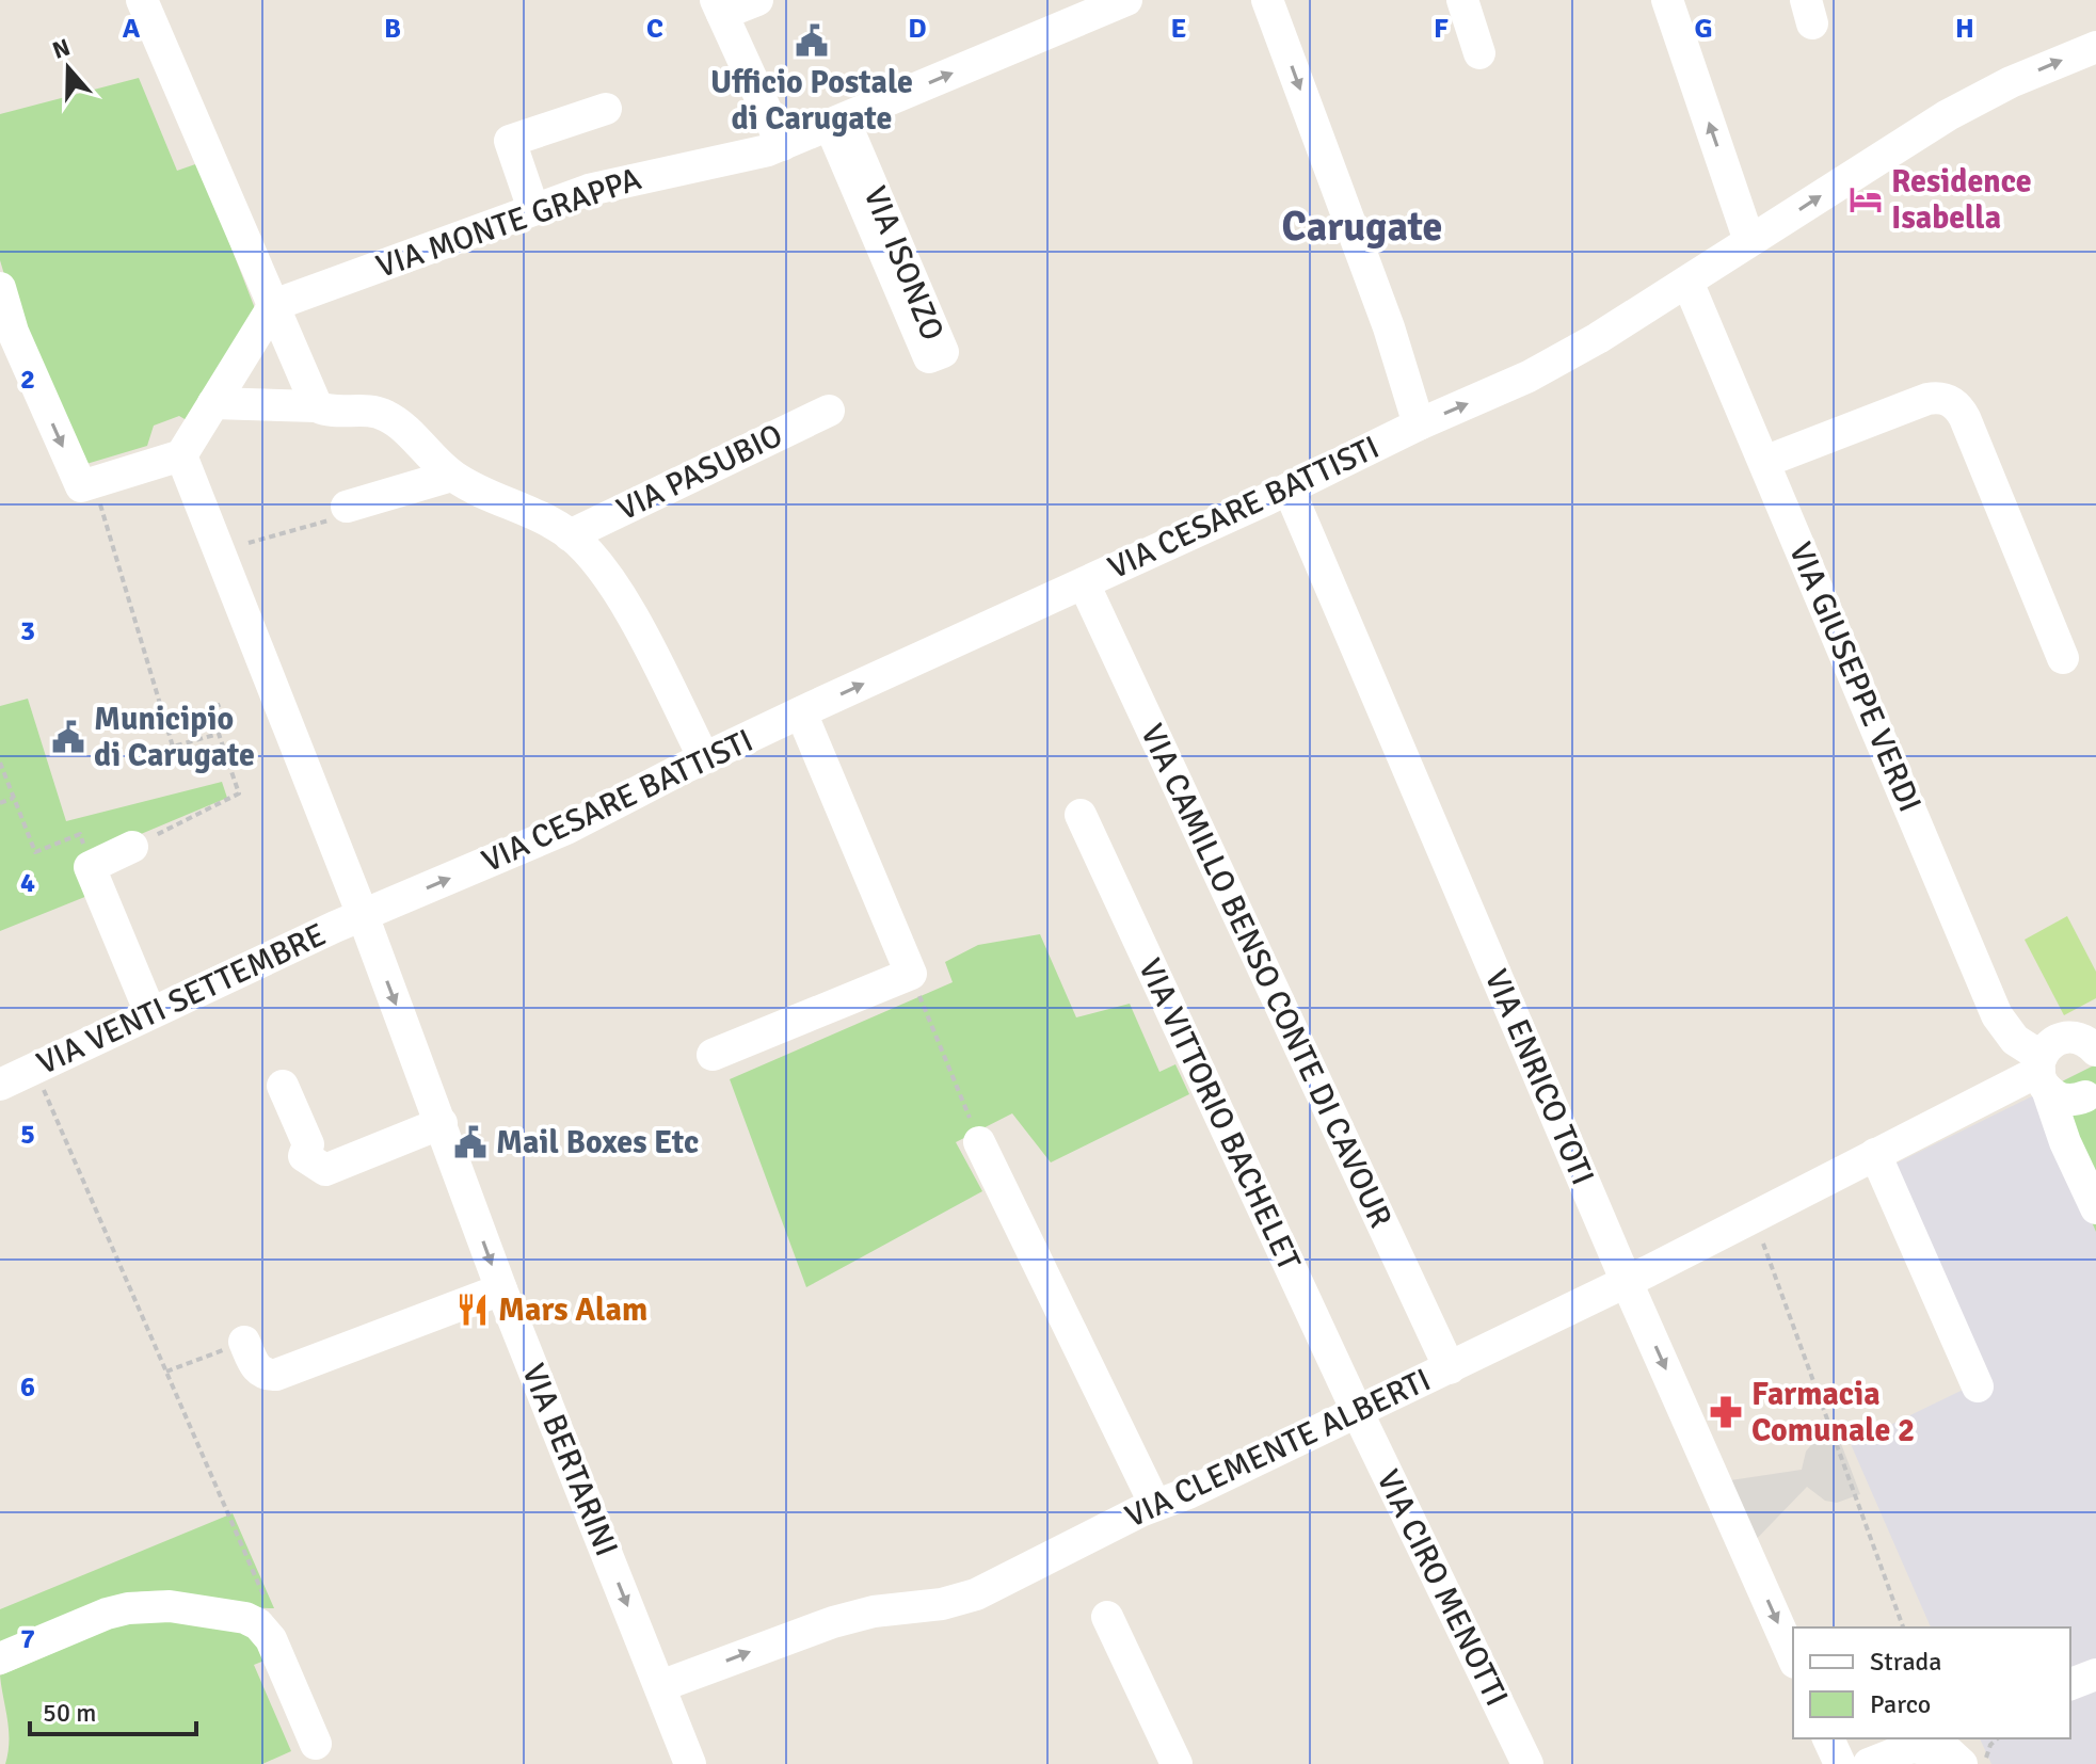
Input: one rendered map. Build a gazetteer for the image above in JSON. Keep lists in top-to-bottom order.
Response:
{
  "streets": {
    "street": [
      "VIA MONTE GRAPPA",
      "VIA ISONZO",
      "VIA PASUBIO",
      "VIA CESARE BATTISTI",
      "VIA GIUSEPPE VERDI",
      "VIA CAMILLO BENSO CONTE DI CAVOUR",
      "VIA VENTI SETTEMBRE",
      "VIA ENRICO TOTI",
      "VIA VITTORIO BACHELET",
      "VIA CLEMENTE ALBERTI",
      "VIA BERTARINI",
      "VIA CIRO MENOTTI"
    ]
  },
  "crossings": [
    ["VIA MONTE GRAPPA", "VIA ISONZO"],
    ["VIA CESARE BATTISTI", "VIA GIUSEPPE VERDI"],
    ["VIA CESARE BATTISTI", "VIA CAMILLO BENSO CONTE DI CAVOUR"],
    ["VIA CESARE BATTISTI", "VIA VENTI SETTEMBRE"],
    ["VIA CESARE BATTISTI", "VIA ENRICO TOTI"],
    ["VIA CESARE BATTISTI", "VIA BERTARINI"],
    ["VIA GIUSEPPE VERDI", "VIA CLEMENTE ALBERTI"],
    ["VIA CAMILLO BENSO CONTE DI CAVOUR", "VIA CLEMENTE ALBERTI"],
    ["VIA VENTI SETTEMBRE", "VIA BERTARINI"],
    ["VIA ENRICO TOTI", "VIA CLEMENTE ALBERTI"],
    ["VIA VITTORIO BACHELET", "VIA CLEMENTE ALBERTI"],
    ["VIA VITTORIO BACHELET", "VIA CIRO MENOTTI"],
    ["VIA CLEMENTE ALBERTI", "VIA BERTARINI"],
    ["VIA CLEMENTE ALBERTI", "VIA CIRO MENOTTI"]
  ],
  "one_way": ["VIA CESARE BATTISTI", "VIA BERTARINI"],
  "districts": ["Carugate"],
  "places": {
    "public building": ["Ufficio Postale di Carugate", "Municipio di Carugate", "Mail Boxes Etc"],
    "hotel": ["Residence Isabella"],
    "restaurant": ["Mars Alam"],
    "pharmacy": ["Farmacia Comunale 2"]
  },
  "legend": ["Strada", "Parco"],
  "scale_bar": "50 m",
  "north": "top",
  "grid": {
    "columns": [
      "A",
      "B",
      "C",
      "D",
      "E",
      "F",
      "G",
      "H"
    ],
    "rows": [
      "2",
      "3",
      "4",
      "5",
      "6",
      "7"
    ]
  }
}
